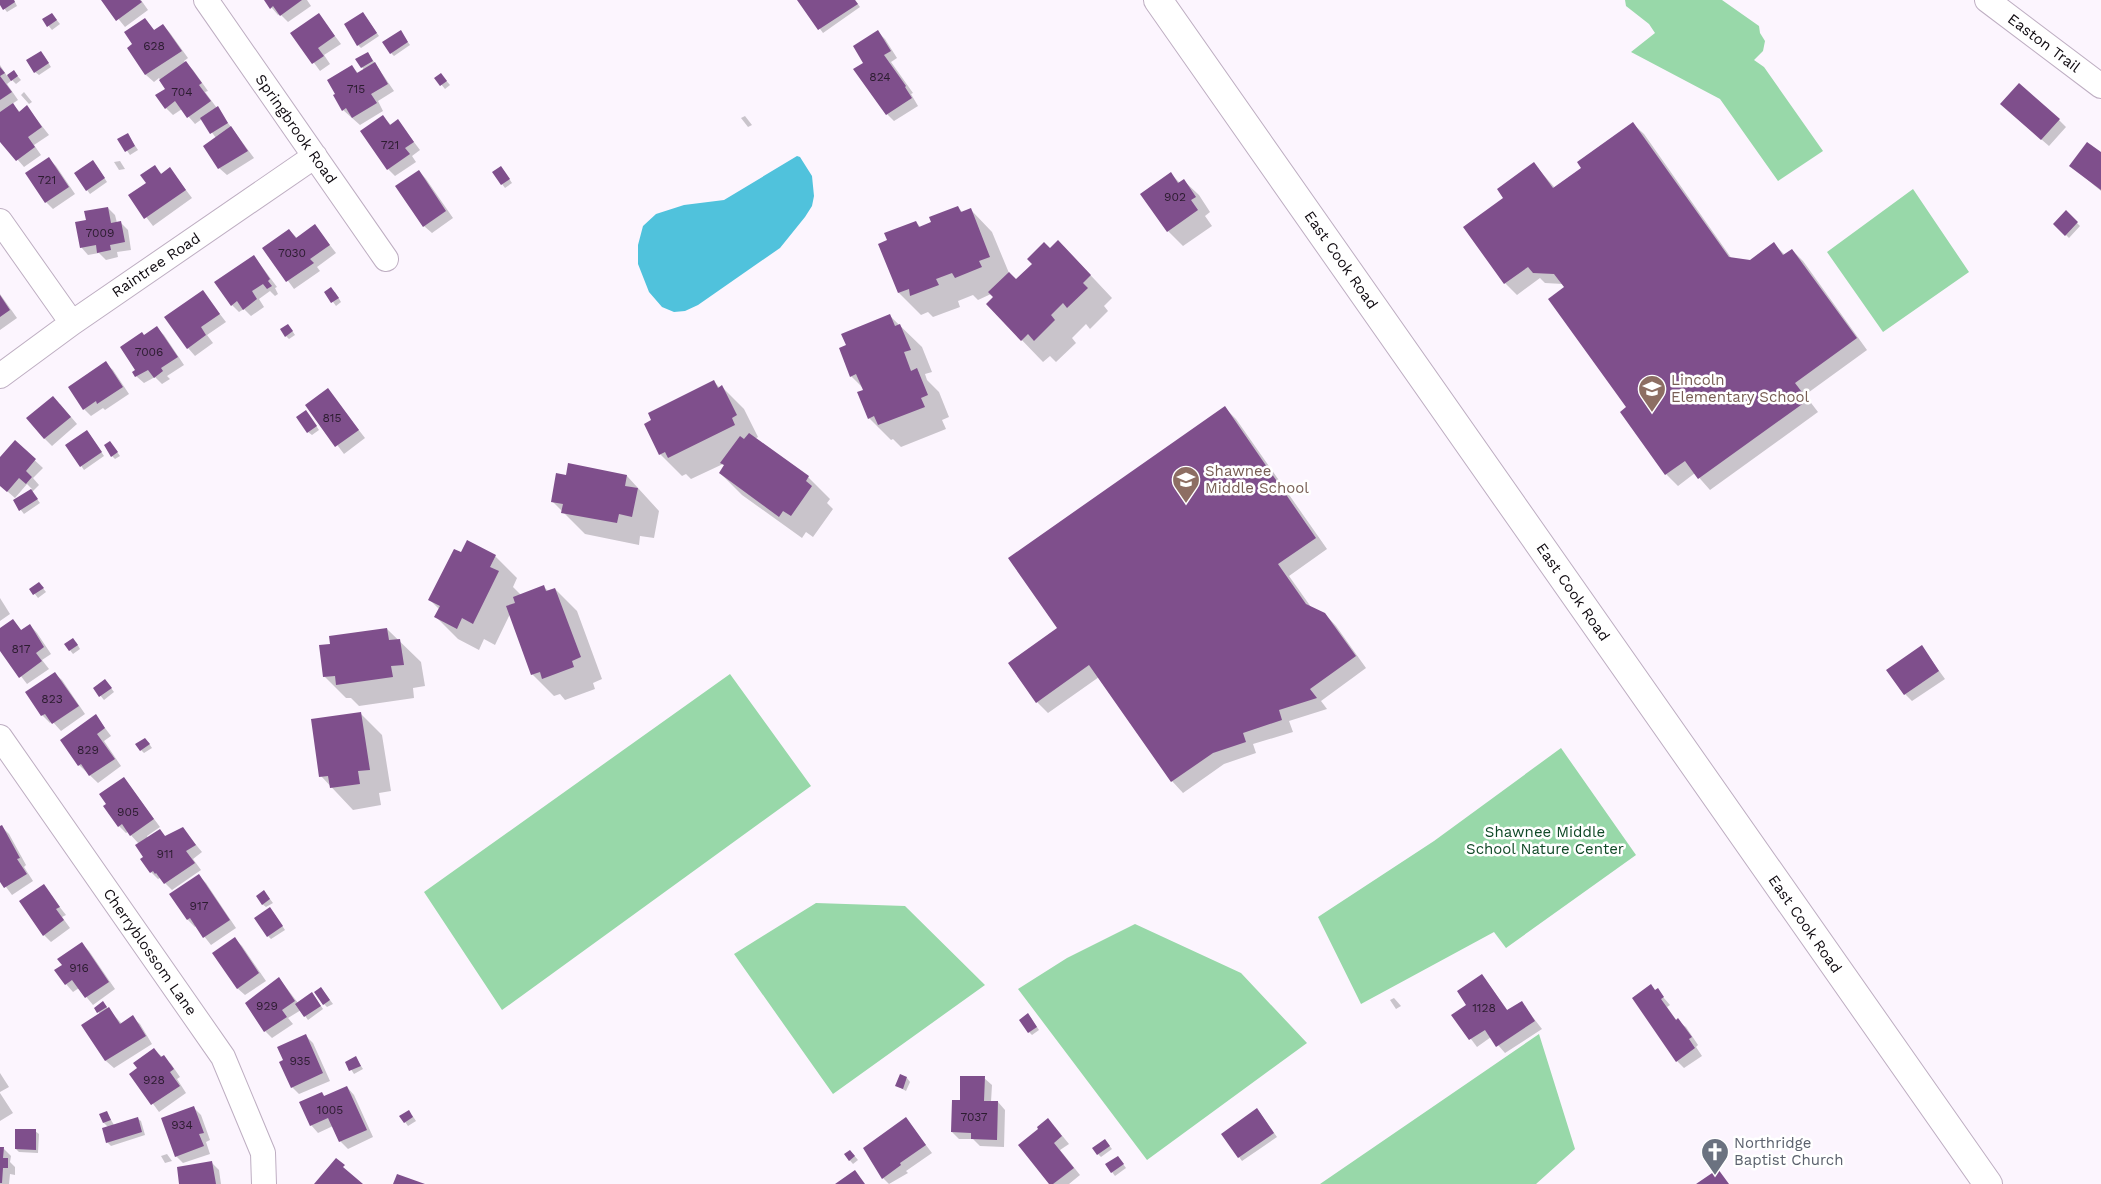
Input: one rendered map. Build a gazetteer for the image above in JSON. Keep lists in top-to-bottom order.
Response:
{
  "streets": {
    "main road": ["East Cook Road"],
    "street": [
      "Easton Trail",
      "Springbrook Road",
      "Raintree Road",
      "Cherryblossom Lane"
    ]
  },
  "crossings": [
    ["Springbrook Road", "Raintree Road"]
  ],
  "parks": ["Shawnee Middle School Nature Center"],
  "places": {
    "school or university": ["Lincoln Elementary School", "Shawnee Middle School"],
    "church": ["Northridge Baptist Church"]
  },
  "house_numbers": [
    "628",
    "824",
    "715",
    "704",
    "721",
    "721",
    "902",
    "7009",
    "7030",
    "7006",
    "815",
    "817",
    "823",
    "829",
    "905",
    "911",
    "917",
    "916",
    "929",
    "1128",
    "935",
    "928",
    "1005",
    "7037",
    "934"
  ]
}
